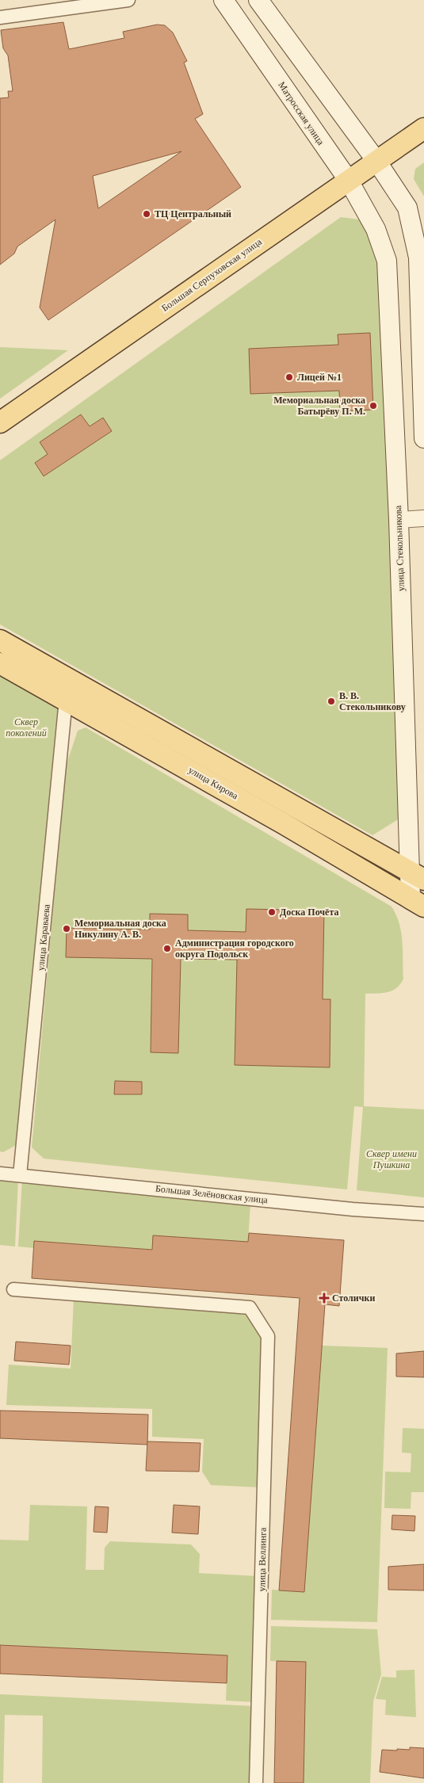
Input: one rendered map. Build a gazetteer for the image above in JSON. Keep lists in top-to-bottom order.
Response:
{
  "streets": {
    "main road": [
      "Матросская улица",
      "Большая Серпуховская улица",
      "улица Стекольникова",
      "улица Кирова"
    ],
    "street": ["улица Караваева", "Большая Зелёновская улица", "улица Веллинга"]
  },
  "crossings": [
    ["Матросская улица", "Большая Серпуховская улица"],
    ["Матросская улица", "улица Стекольникова"],
    ["улица Стекольникова", "улица Кирова"],
    ["улица Кирова", "улица Караваева"],
    ["улица Караваева", "Большая Зелёновская улица"]
  ],
  "parks": ["Сквер поколений", "Сквер имени Пушкина"],
  "places": {
    "other": [
      "ТЦ Центральный",
      "Лицeй №1",
      "Мемориальная доска Батырёву П. М.",
      "В. В. Стекольникову",
      "Доска Почёта",
      "Мемориальная доска Никулину А. В.",
      "Администрация городского округа Подольск"
    ],
    "health": ["Столички"]
  }
}
